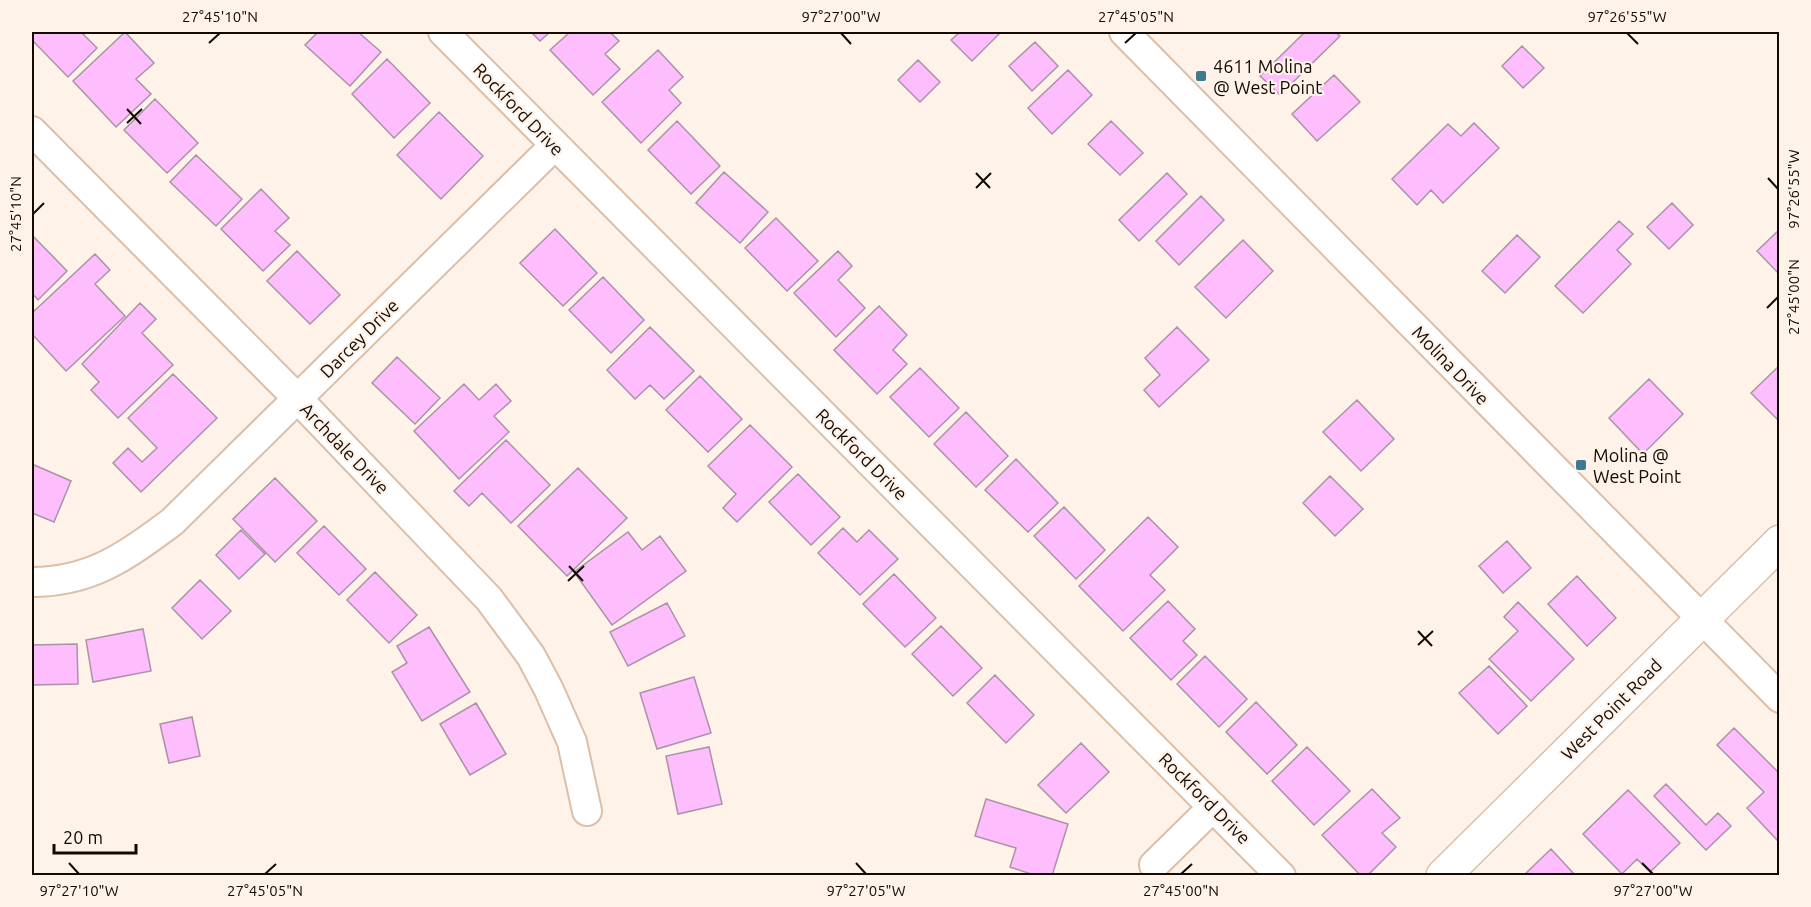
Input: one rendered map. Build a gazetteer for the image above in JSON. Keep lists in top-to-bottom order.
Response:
{
  "streets": {
    "street": [
      "Rockford Drive",
      "Darcey Drive",
      "Molina Drive",
      "Archdale Drive",
      "West Point Road"
    ]
  },
  "crossings": [
    ["Rockford Drive", "Darcey Drive"],
    ["Darcey Drive", "Archdale Drive"],
    ["Molina Drive", "West Point Road"]
  ],
  "places": {
    "transit": ["4611 Molina @ West Point", "Molina @ West Point"]
  },
  "scale_bar": "20 m",
  "coordinates": [
    "27°45'10\"N",
    "97°27'00\"W",
    "27°45'05\"N",
    "97°26'55\"W",
    "27°45'00\"N",
    "97°27'10\"W",
    "97°27'05\"W"
  ]
}
